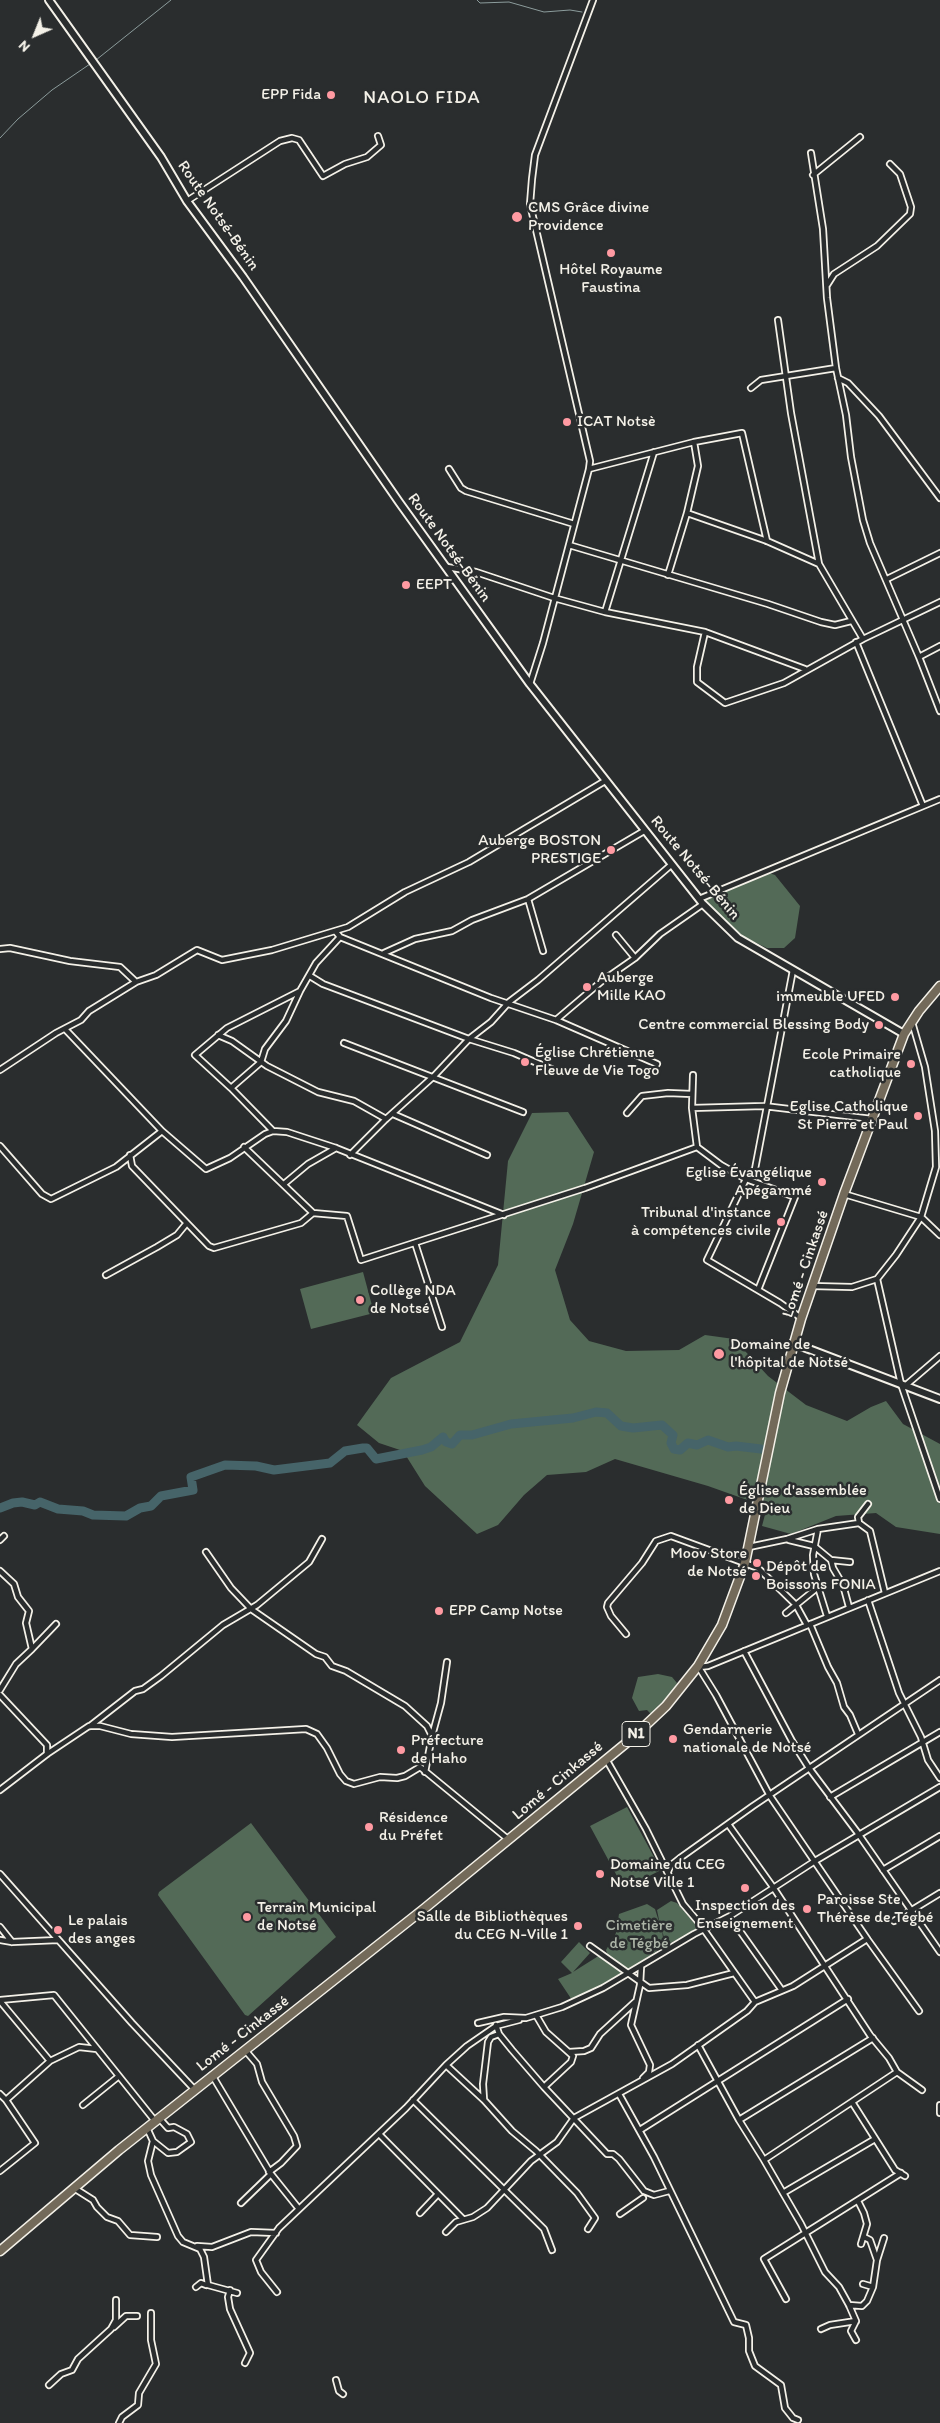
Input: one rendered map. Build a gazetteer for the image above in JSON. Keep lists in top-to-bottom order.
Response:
{
  "streets": {
    "highway": ["Lomé - Cinkassé", "N1"],
    "main road": ["Route Notsé-Bénin"]
  },
  "crossings": [
    ["Route Notsé-Bénin", "Lomé - Cinkassé"]
  ],
  "districts": ["NAOLO FIDA"],
  "parks": ["Cimetière de Tégbé"],
  "places": [
    "EPP Fida",
    "CMS Grâce divine Providence",
    "Hôtel Royaume Faustina",
    "ICAT Notsè",
    "EEPT",
    "Auberge BOSTON PRESTIGE",
    "Auberge Mille KAO",
    "immeuble UFED",
    "Centre commercial Blessing Body",
    "Église Chrétienne Fleuve de Vie Togo",
    "Ecole Primaire catholique",
    "Eglise Catholique St Pierre et Paul",
    "Eglise Évangélique Apégammé",
    "Tribunal d'instance à compétences civile",
    "Collège NDA de Notsé",
    "Domaine de l'hôpital de Notsé",
    "Église d'assemblée de Dieu",
    "Moov Store de Notsé",
    "Dépôt de Boissons FONIA",
    "EPP Camp Notse",
    "Gendarmerie nationale de Notsé",
    "Préfecture de Haho",
    "Résidence du Préfet",
    "Domaine du CEG Notsé Ville 1",
    "Inspection des Enseignement",
    "Paroisse Ste Thérèse de Tégbé",
    "Terrain Municipal de Notsé",
    "Salle de Bibliothèques du CEG N-Ville 1",
    "Le palais des anges"
  ],
  "north": "bottom left"
}
